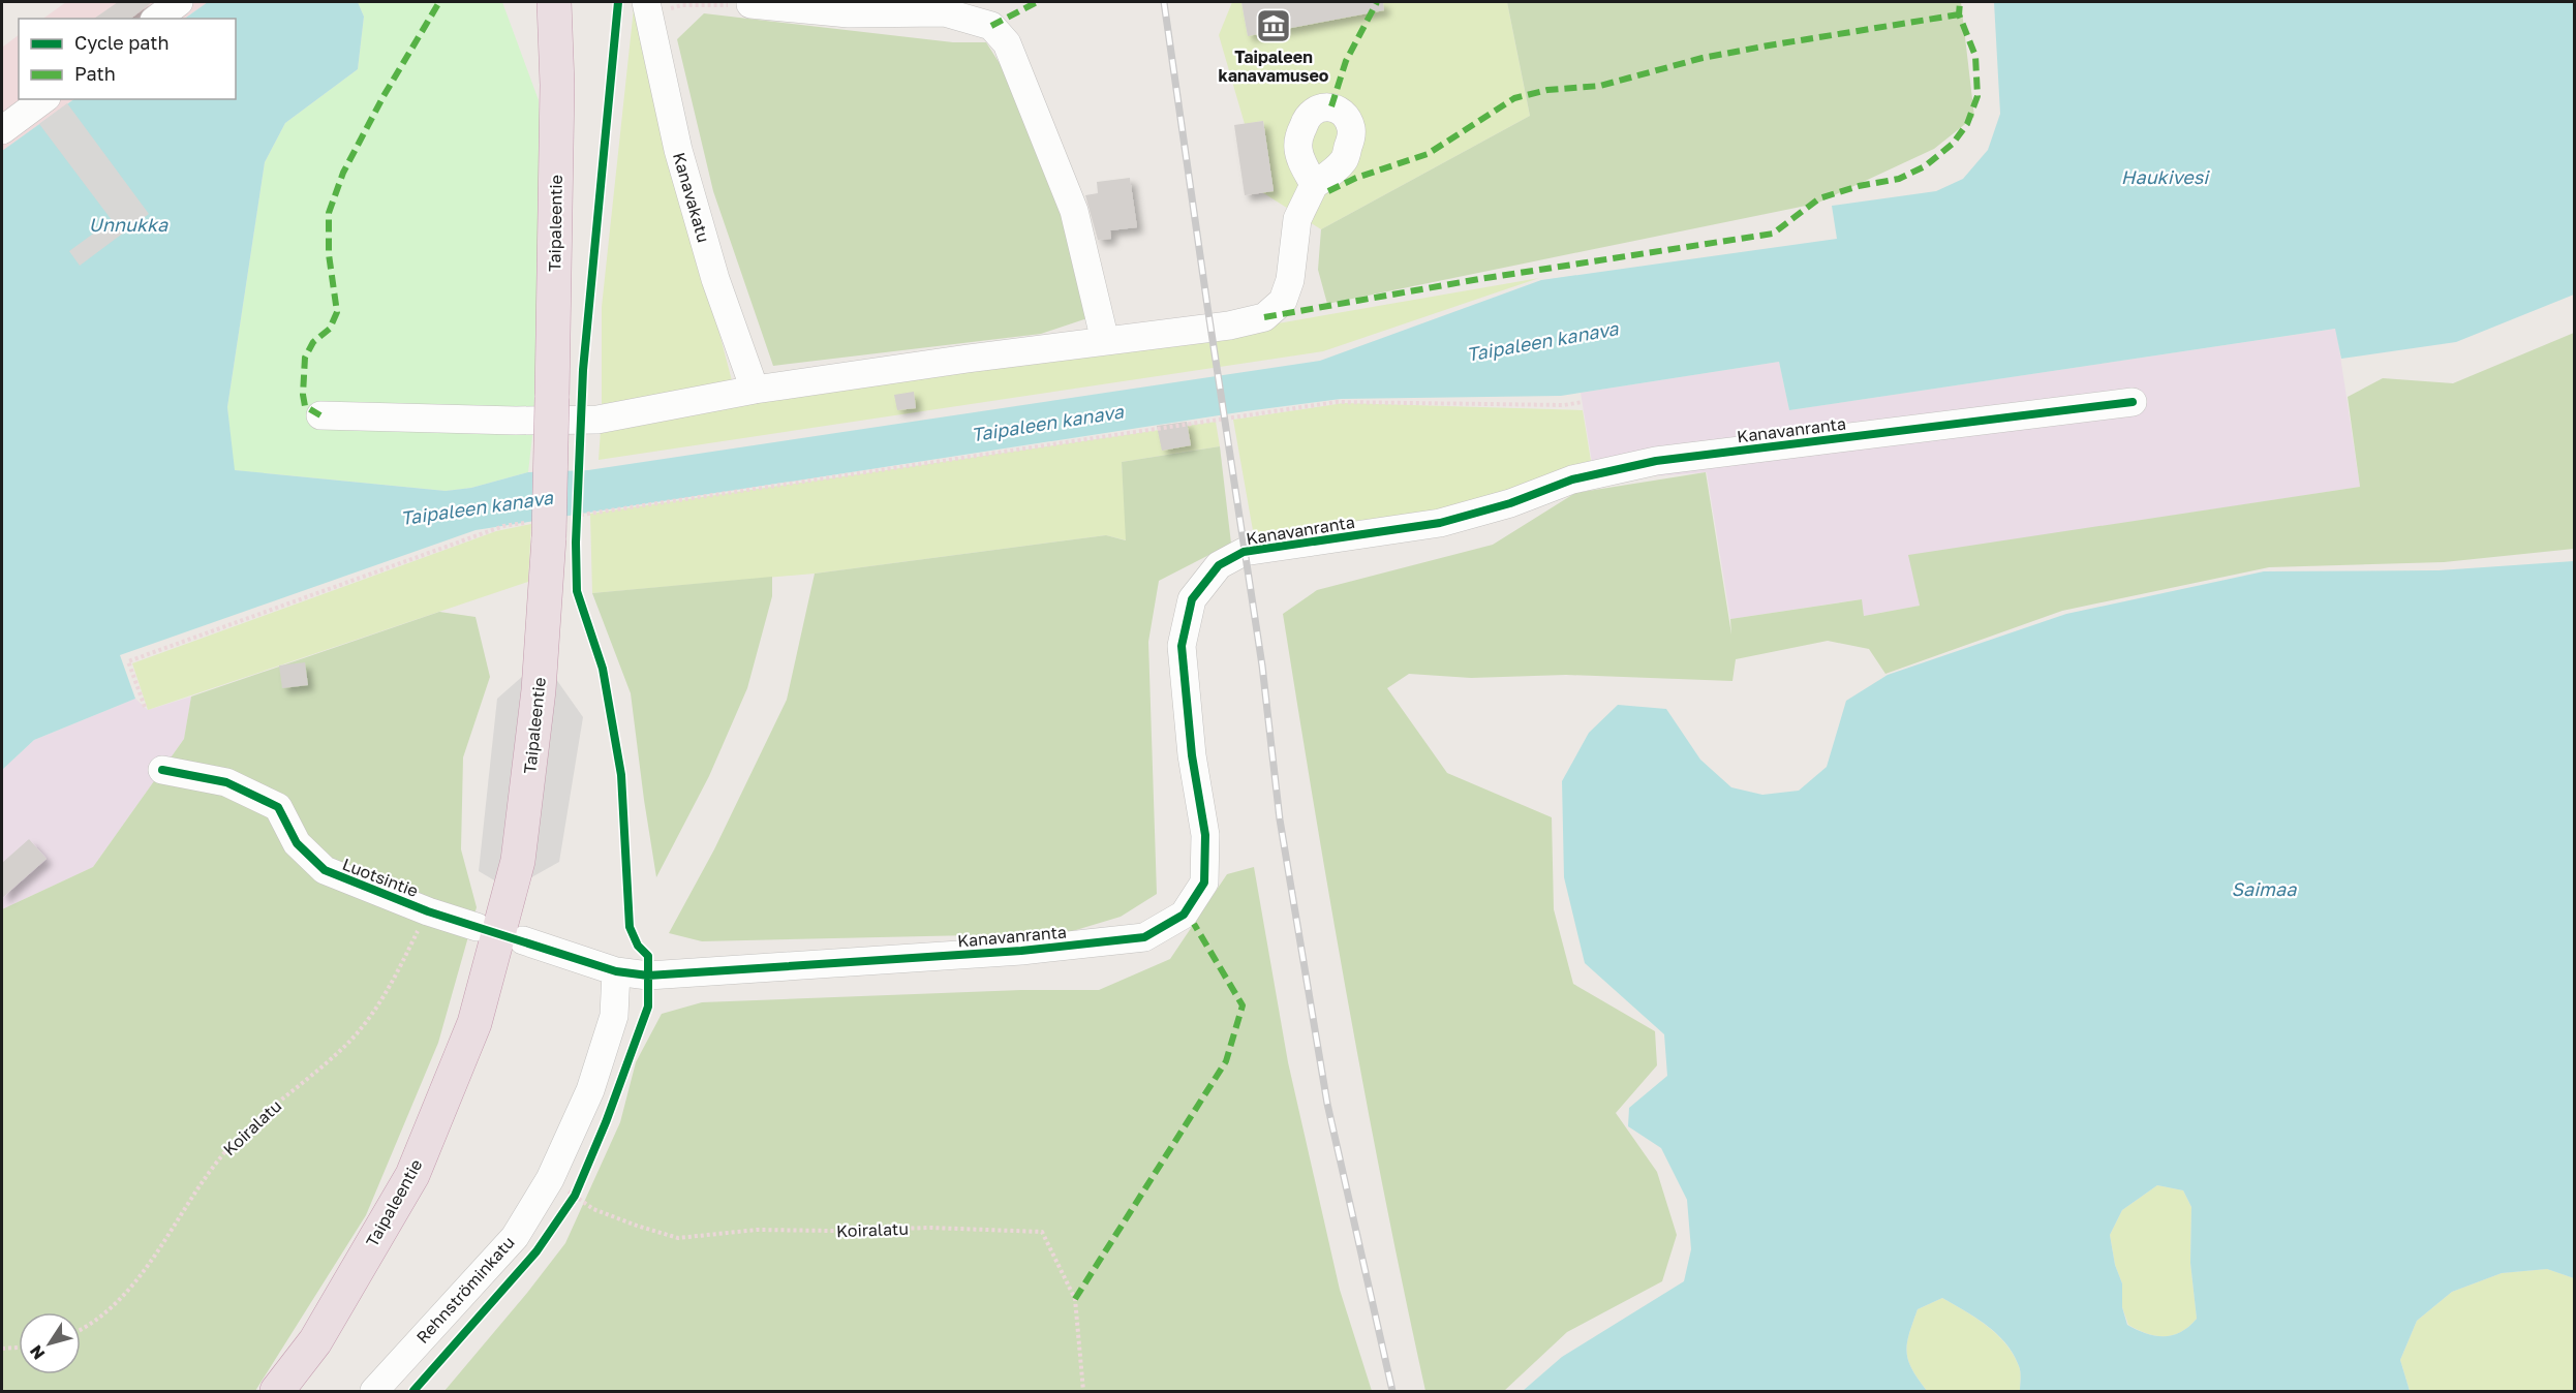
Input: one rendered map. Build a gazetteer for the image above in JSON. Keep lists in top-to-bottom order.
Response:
{
  "streets": {
    "highway": ["Taipaleentie"],
    "street": [
      "Kanavakatu",
      "Kanavanranta",
      "Luotsintie",
      "Rehnströminkatu"
    ],
    "path": ["Koiralatu"]
  },
  "crossings": [
    ["Kanavanranta", "Rehnströminkatu"],
    ["Luotsintie", "Koiralatu"],
    ["Koiralatu", "Rehnströminkatu"]
  ],
  "water": [
    "Haukivesi",
    "Unnukka",
    "Taipaleen kanava",
    "Saimaa"
  ],
  "places": {
    "museum": ["Taipaleen kanavamuseo"]
  },
  "legend": ["Cycle path", "Path"],
  "north": "bottom left"
}
